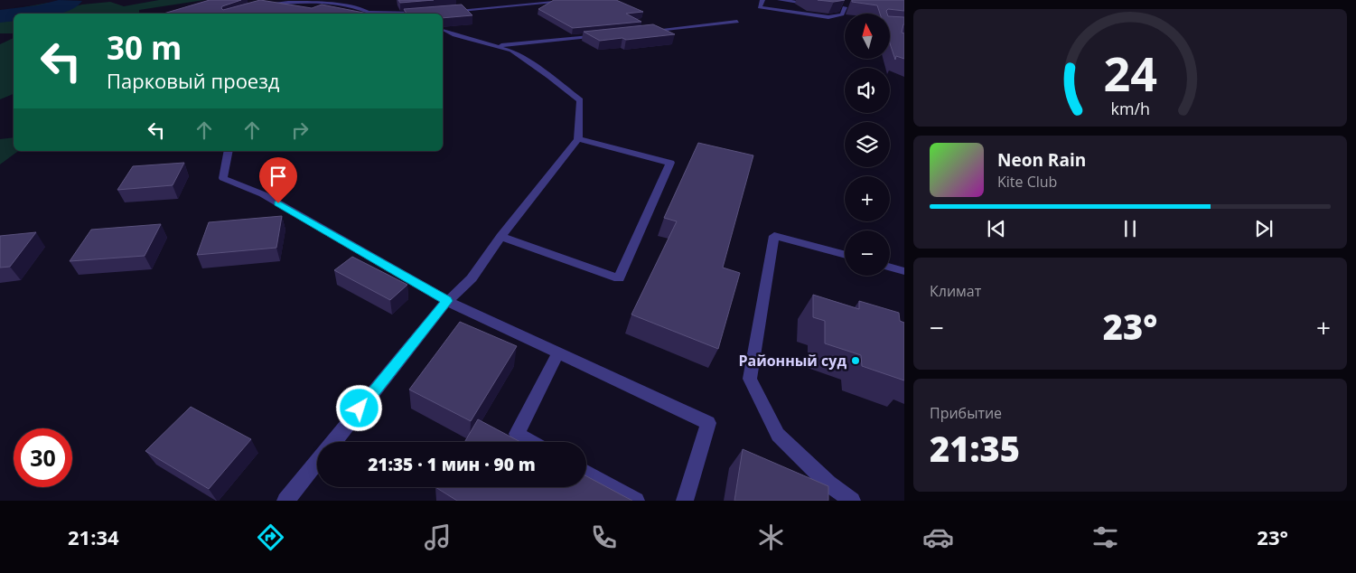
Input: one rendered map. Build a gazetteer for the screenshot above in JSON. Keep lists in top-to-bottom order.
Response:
{
  "places": ["Районный суд"],
  "north": "top",
  "page": {
    "map_buttons": ["+", "−"],
    "turn": ["30 m", "Парковый проезд"],
    "song": ["Neon Rain", "Kite Club"],
    "tile": [
      "Климат",
      ["Прибытие", "21:35"]
    ],
    "heat": ["−", "23°", "+"],
    "limit": "30",
    "trip": "21:35 · 1 мин · 90 m",
    "tabs": ["21:34", "23°"],
    "gauge": ["24", "km/h"]
  }
}
